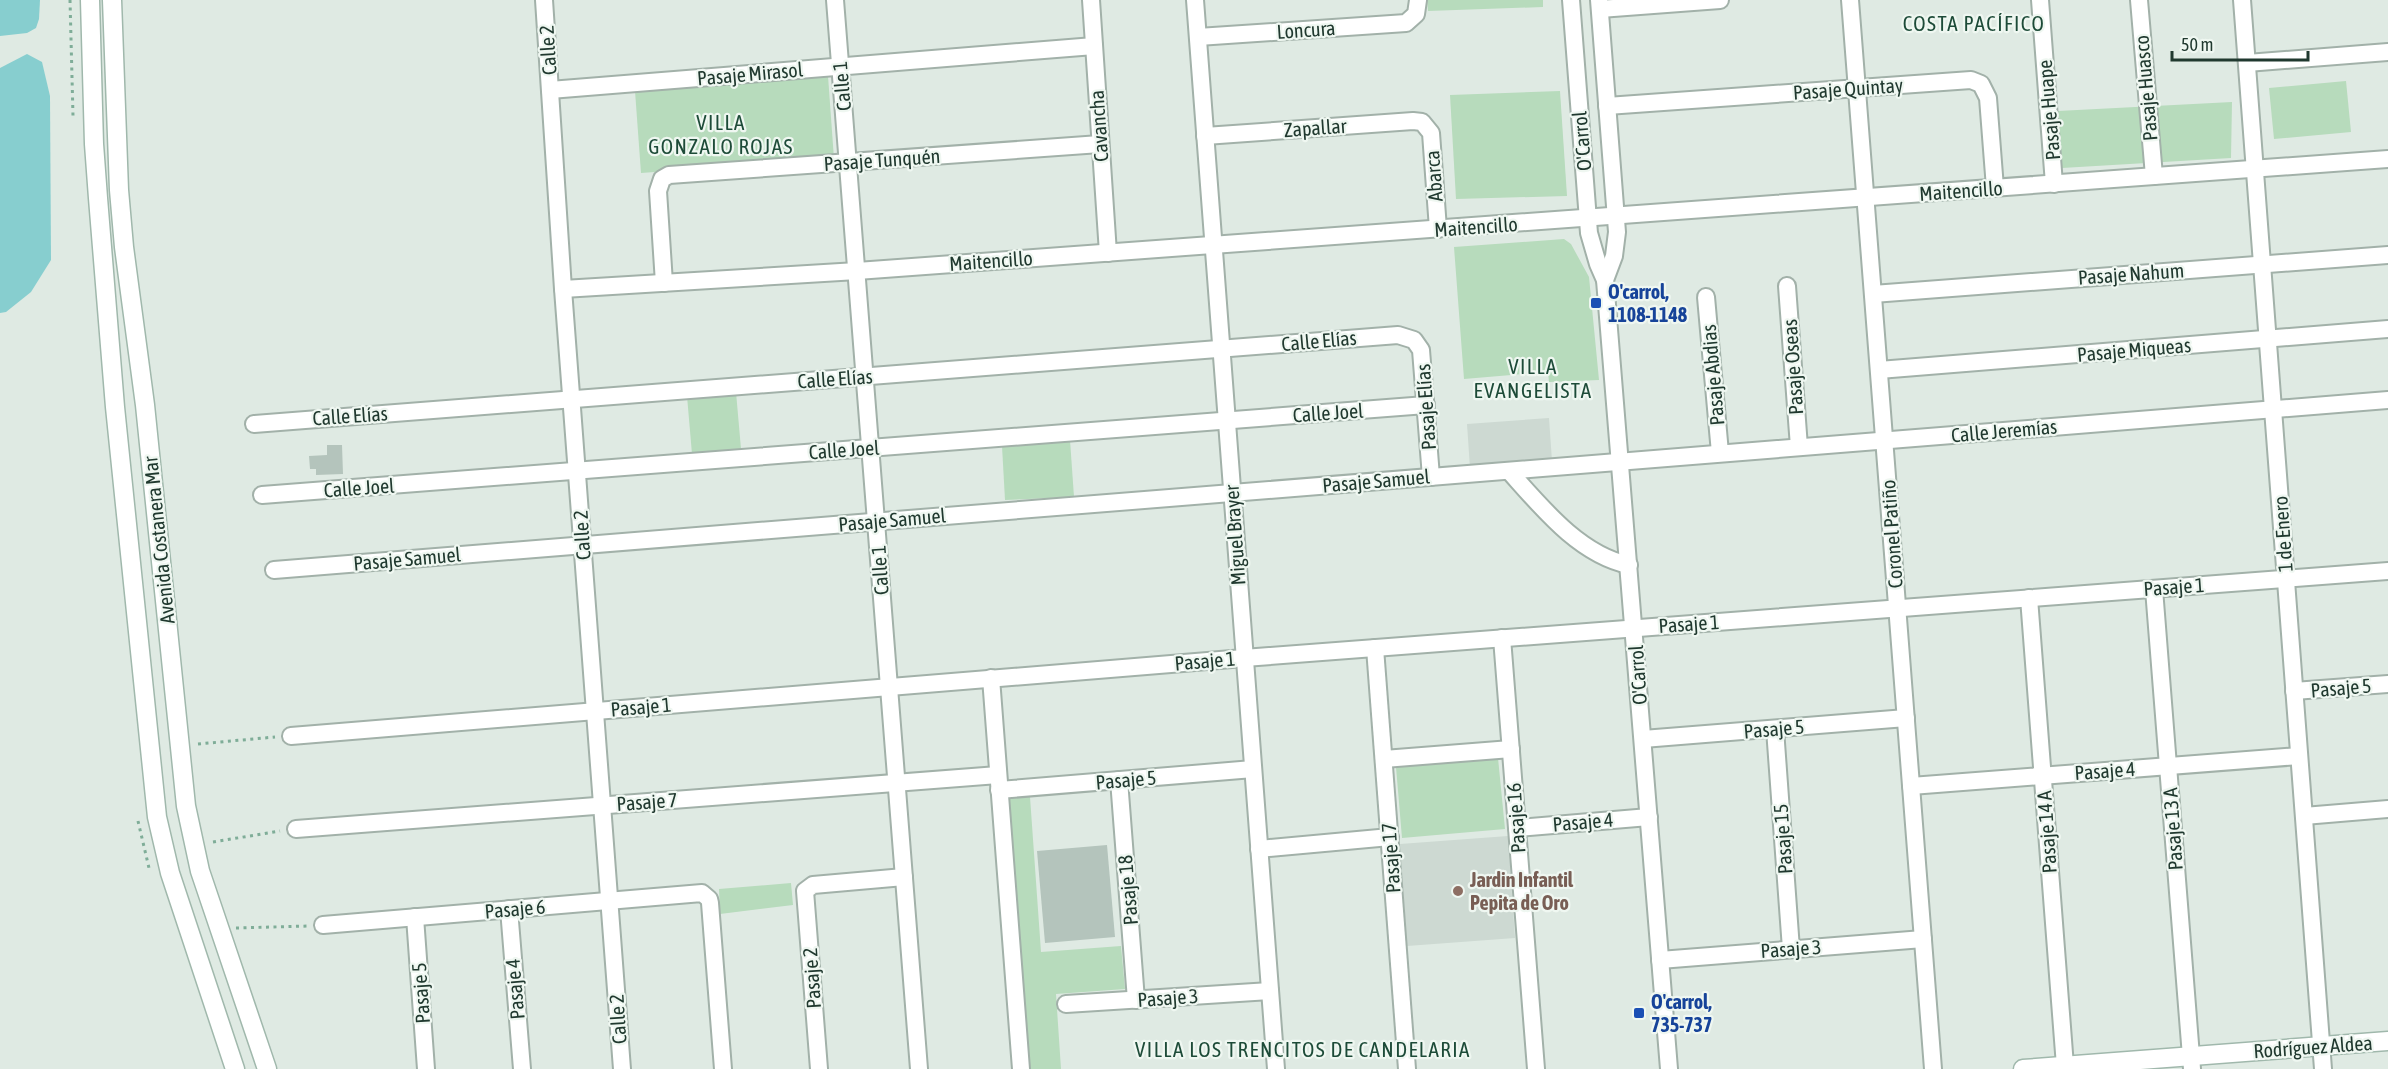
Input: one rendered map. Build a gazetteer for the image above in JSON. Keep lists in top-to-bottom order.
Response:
{
  "streets": {
    "street": [
      "Loncura",
      "Calle 2",
      "Pasaje Mirasol",
      "Calle 1",
      "Pasaje Huasco",
      "Pasaje Quintay",
      "Pasaje Huape",
      "Cavancha",
      "Zapallar",
      "O'Carrol",
      "Pasaje Tunquén",
      "Abarca",
      "Maitencillo",
      "Pasaje Nahum",
      "Calle Elías",
      "Pasaje Miqueas",
      "Pasaje Oseas",
      "Pasaje Abdias",
      "Pasaje Elías",
      "Calle Joel",
      "Calle Jeremías",
      "Pasaje Samuel",
      "Coronel Patiño",
      "1 de Enero",
      "Miguel Brayer",
      "Avenida Costanera Mar",
      "Pasaje 1",
      "Pasaje 5",
      "Pasaje 4",
      "Pasaje 7",
      "Pasaje 16",
      "Pasaje 13 A",
      "Pasaje 14 A",
      "Pasaje 15",
      "Pasaje 17",
      "Pasaje 18",
      "Pasaje 6",
      "Pasaje 3",
      "Pasaje 2",
      "Rodríguez Aldea"
    ]
  },
  "crossings": [
    ["Loncura", "Miguel Brayer"],
    ["Calle 2", "Pasaje Mirasol"],
    ["Calle 2", "Maitencillo"],
    ["Calle 2", "Calle Elías"],
    ["Calle 2", "Calle Joel"],
    ["Calle 2", "Pasaje Samuel"],
    ["Calle 2", "Pasaje 1"],
    ["Calle 2", "Pasaje 7"],
    ["Calle 2", "Pasaje 6"],
    ["Pasaje Mirasol", "Calle 1"],
    ["Pasaje Mirasol", "Cavancha"],
    ["Calle 1", "Pasaje Tunquén"],
    ["Calle 1", "Maitencillo"],
    ["Calle 1", "Calle Elías"],
    ["Calle 1", "Calle Joel"],
    ["Calle 1", "Pasaje Samuel"],
    ["Calle 1", "Pasaje 1"],
    ["Calle 1", "Pasaje 7"],
    ["Calle 1", "Pasaje 2"],
    ["Pasaje Huasco", "Maitencillo"],
    ["Pasaje Quintay", "O'Carrol"],
    ["Pasaje Quintay", "Maitencillo"],
    ["Pasaje Quintay", "Coronel Patiño"],
    ["Pasaje Huape", "Maitencillo"],
    ["Cavancha", "Pasaje Tunquén"],
    ["Cavancha", "Maitencillo"],
    ["Zapallar", "Abarca"],
    ["Zapallar", "Miguel Brayer"],
    ["O'Carrol", "Maitencillo"],
    ["O'Carrol", "Calle Jeremías"],
    ["O'Carrol", "Pasaje Samuel"],
    ["O'Carrol", "Pasaje 1"],
    ["O'Carrol", "Pasaje 5"],
    ["O'Carrol", "Pasaje 4"],
    ["O'Carrol", "Pasaje 3"],
    ["Pasaje Tunquén", "Maitencillo"],
    ["Abarca", "Maitencillo"],
    ["Maitencillo", "Coronel Patiño"],
    ["Maitencillo", "1 de Enero"],
    ["Maitencillo", "Miguel Brayer"],
    ["Pasaje Nahum", "Coronel Patiño"],
    ["Pasaje Nahum", "1 de Enero"],
    ["Calle Elías", "Pasaje Elías"],
    ["Calle Elías", "Miguel Brayer"],
    ["Pasaje Miqueas", "Coronel Patiño"],
    ["Pasaje Miqueas", "1 de Enero"],
    ["Pasaje Oseas", "Calle Jeremías"],
    ["Pasaje Abdias", "Calle Jeremías"],
    ["Pasaje Elías", "Calle Joel"],
    ["Pasaje Elías", "Pasaje Samuel"],
    ["Calle Joel", "Miguel Brayer"],
    ["Calle Jeremías", "Pasaje Samuel"],
    ["Calle Jeremías", "Coronel Patiño"],
    ["Calle Jeremías", "1 de Enero"],
    ["Pasaje Samuel", "Miguel Brayer"],
    ["Coronel Patiño", "Pasaje 1"],
    ["Coronel Patiño", "Pasaje 5"],
    ["Coronel Patiño", "Pasaje 4"],
    ["Coronel Patiño", "Pasaje 3"],
    ["1 de Enero", "Pasaje 1"],
    ["1 de Enero", "Pasaje 5"],
    ["1 de Enero", "Pasaje 4"],
    ["1 de Enero", "Rodríguez Aldea"],
    ["Miguel Brayer", "Pasaje 1"],
    ["Miguel Brayer", "Pasaje 5"],
    ["Miguel Brayer", "Pasaje 3"],
    ["Pasaje 1", "Pasaje 16"],
    ["Pasaje 1", "Pasaje 13 A"],
    ["Pasaje 1", "Pasaje 14 A"],
    ["Pasaje 1", "Pasaje 17"],
    ["Pasaje 5", "Pasaje 7"],
    ["Pasaje 5", "Pasaje 15"],
    ["Pasaje 5", "Pasaje 18"],
    ["Pasaje 5", "Pasaje 6"],
    ["Pasaje 4", "Pasaje 16"],
    ["Pasaje 4", "Pasaje 13 A"],
    ["Pasaje 4", "Pasaje 14 A"],
    ["Pasaje 4", "Pasaje 6"],
    ["Pasaje 13 A", "Rodríguez Aldea"],
    ["Pasaje 14 A", "Rodríguez Aldea"],
    ["Pasaje 15", "Pasaje 3"],
    ["Pasaje 18", "Pasaje 3"]
  ],
  "districts": [
    "COSTA PACÍFICO",
    "VILLA GONZALO ROJAS",
    "VILLA EVANGELISTA",
    "VILLA LOS TRENCITOS DE CANDELARIA"
  ],
  "places": {
    "transit": ["O'carrol, 1108-1148", "O'carrol, 735-737"],
    "other": ["Jardin Infantil Pepita de Oro"]
  },
  "scale_bar": "50 m"
}
